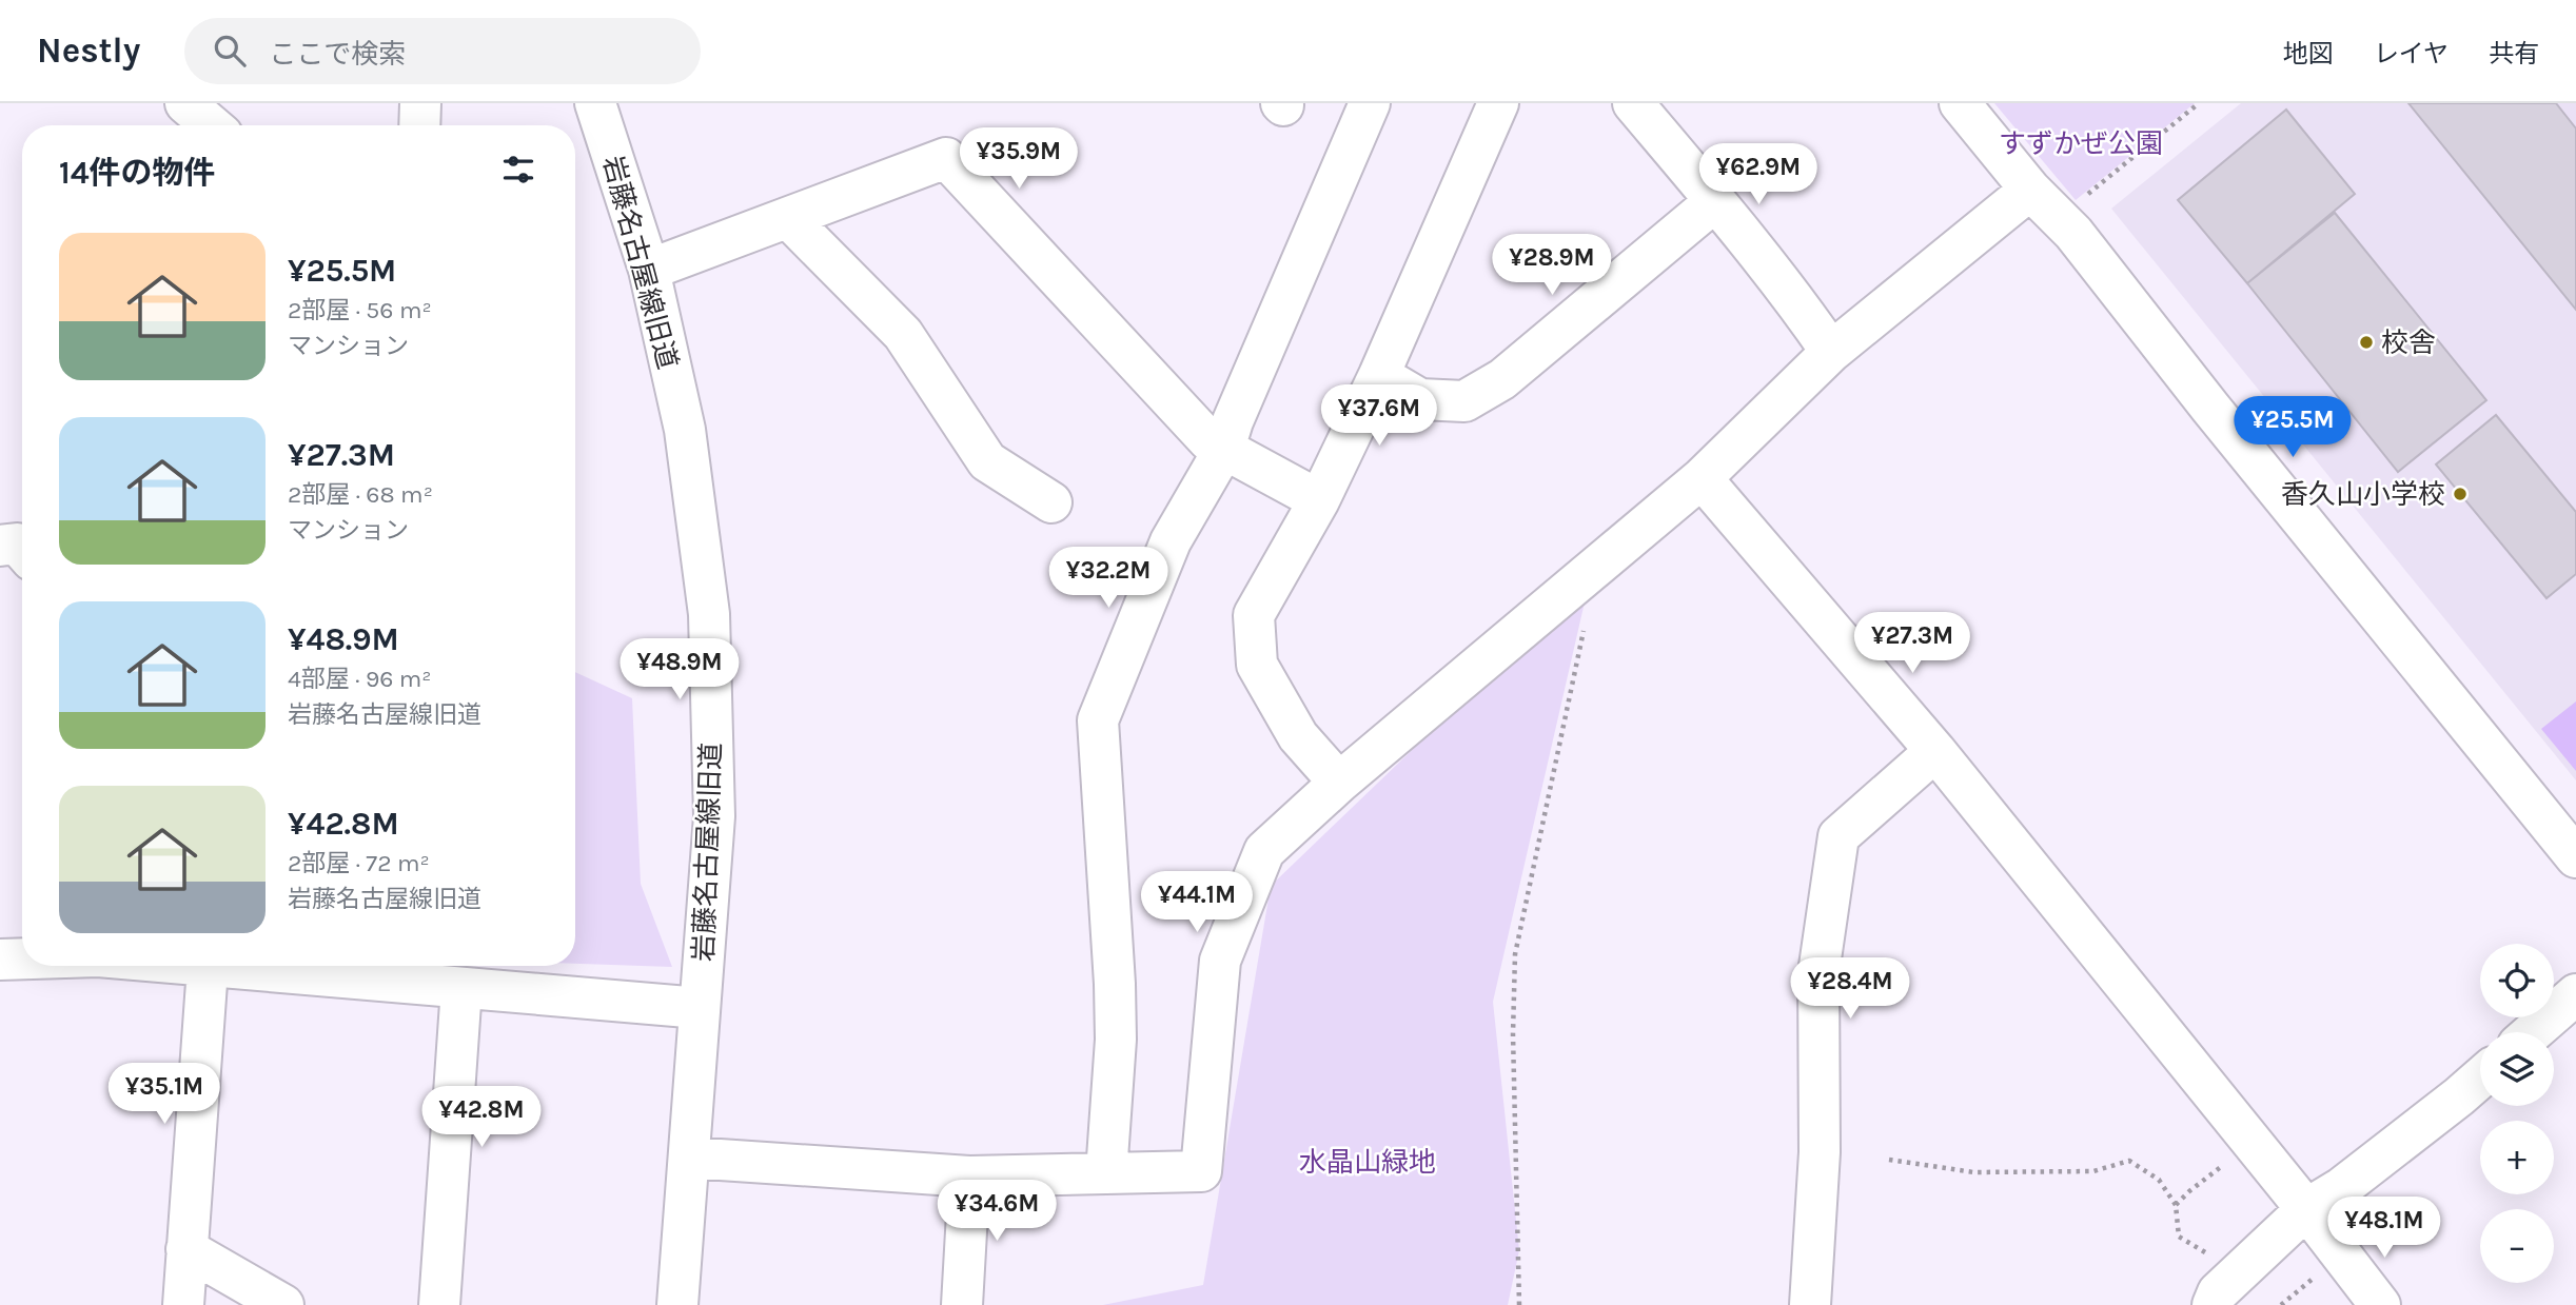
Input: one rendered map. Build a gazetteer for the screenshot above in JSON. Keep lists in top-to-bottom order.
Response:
{
  "streets": {
    "street": ["岩藤名古屋線旧道"]
  },
  "parks": ["すずかぜ公園", "水晶山緑地"],
  "places": ["校舎", "香久山小学校"],
  "page": {
    "header": "Nestly",
    "search": "ここで検索",
    "nav": ["地図", "レイヤ", "共有"],
    "heading": "14件の物件",
    "price": [
      "¥35.9M",
      "¥62.9M",
      "¥28.9M",
      "¥37.6M",
      "¥25.5M",
      "¥32.2M",
      "¥27.3M",
      "¥48.9M",
      "¥44.1M",
      "¥28.4M",
      "¥35.1M",
      "¥42.8M",
      "¥34.6M",
      "¥48.1M"
    ],
    "list": [
      {
        "name": "¥25.5M",
        "note": "2部屋 · 56 m² · マンション"
      },
      {
        "name": "¥27.3M",
        "note": "2部屋 · 68 m² · マンション"
      },
      {
        "name": "¥48.9M",
        "note": "4部屋 · 96 m² · 岩藤名古屋線旧道"
      },
      {
        "name": "¥42.8M",
        "note": "2部屋 · 72 m² · 岩藤名古屋線旧道"
      }
    ],
    "map_buttons": ["+", "−"]
  }
}
